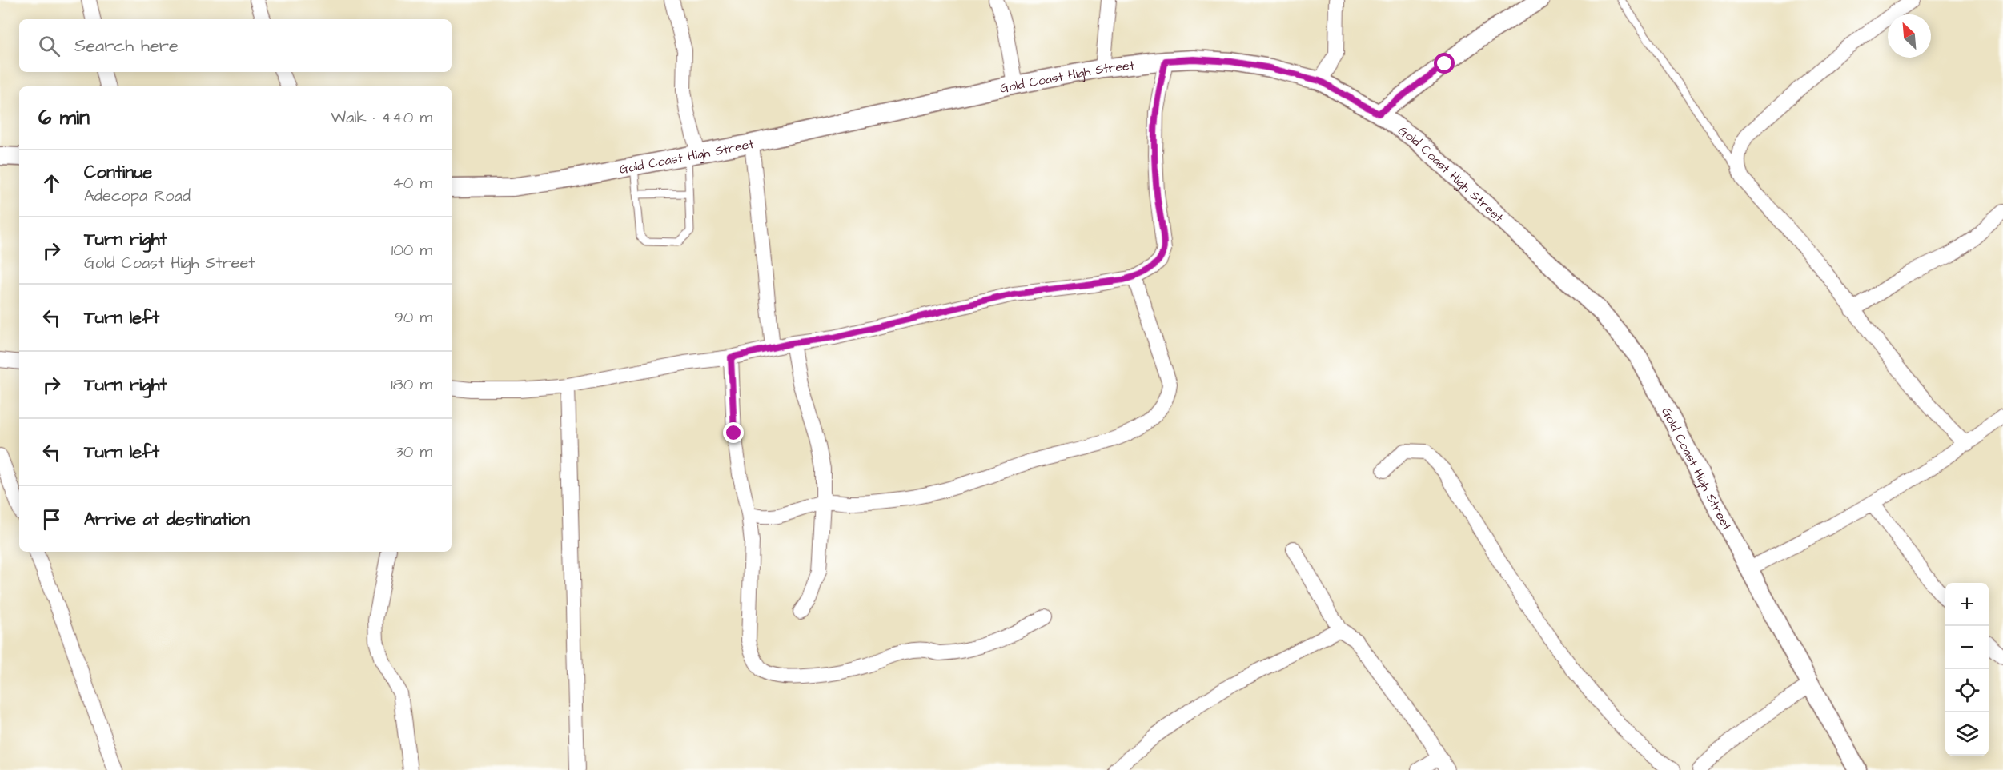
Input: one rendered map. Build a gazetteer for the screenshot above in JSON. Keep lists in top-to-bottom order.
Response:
{
  "streets": {
    "street": ["Gold Coast High Street"]
  },
  "north": "top left",
  "page": {
    "search": "Search here",
    "heading": ["6 min", "Walk · 440 m"],
    "list": [
      ["Continue", "Adecopa Road", "40 m"],
      ["Turn right", "Gold Coast High Street", "100 m"],
      ["Turn left", "90 m"],
      ["Turn right", "180 m"],
      ["Turn left", "30 m"],
      "Arrive at destination"
    ],
    "map_buttons": ["+", "−"]
  }
}
